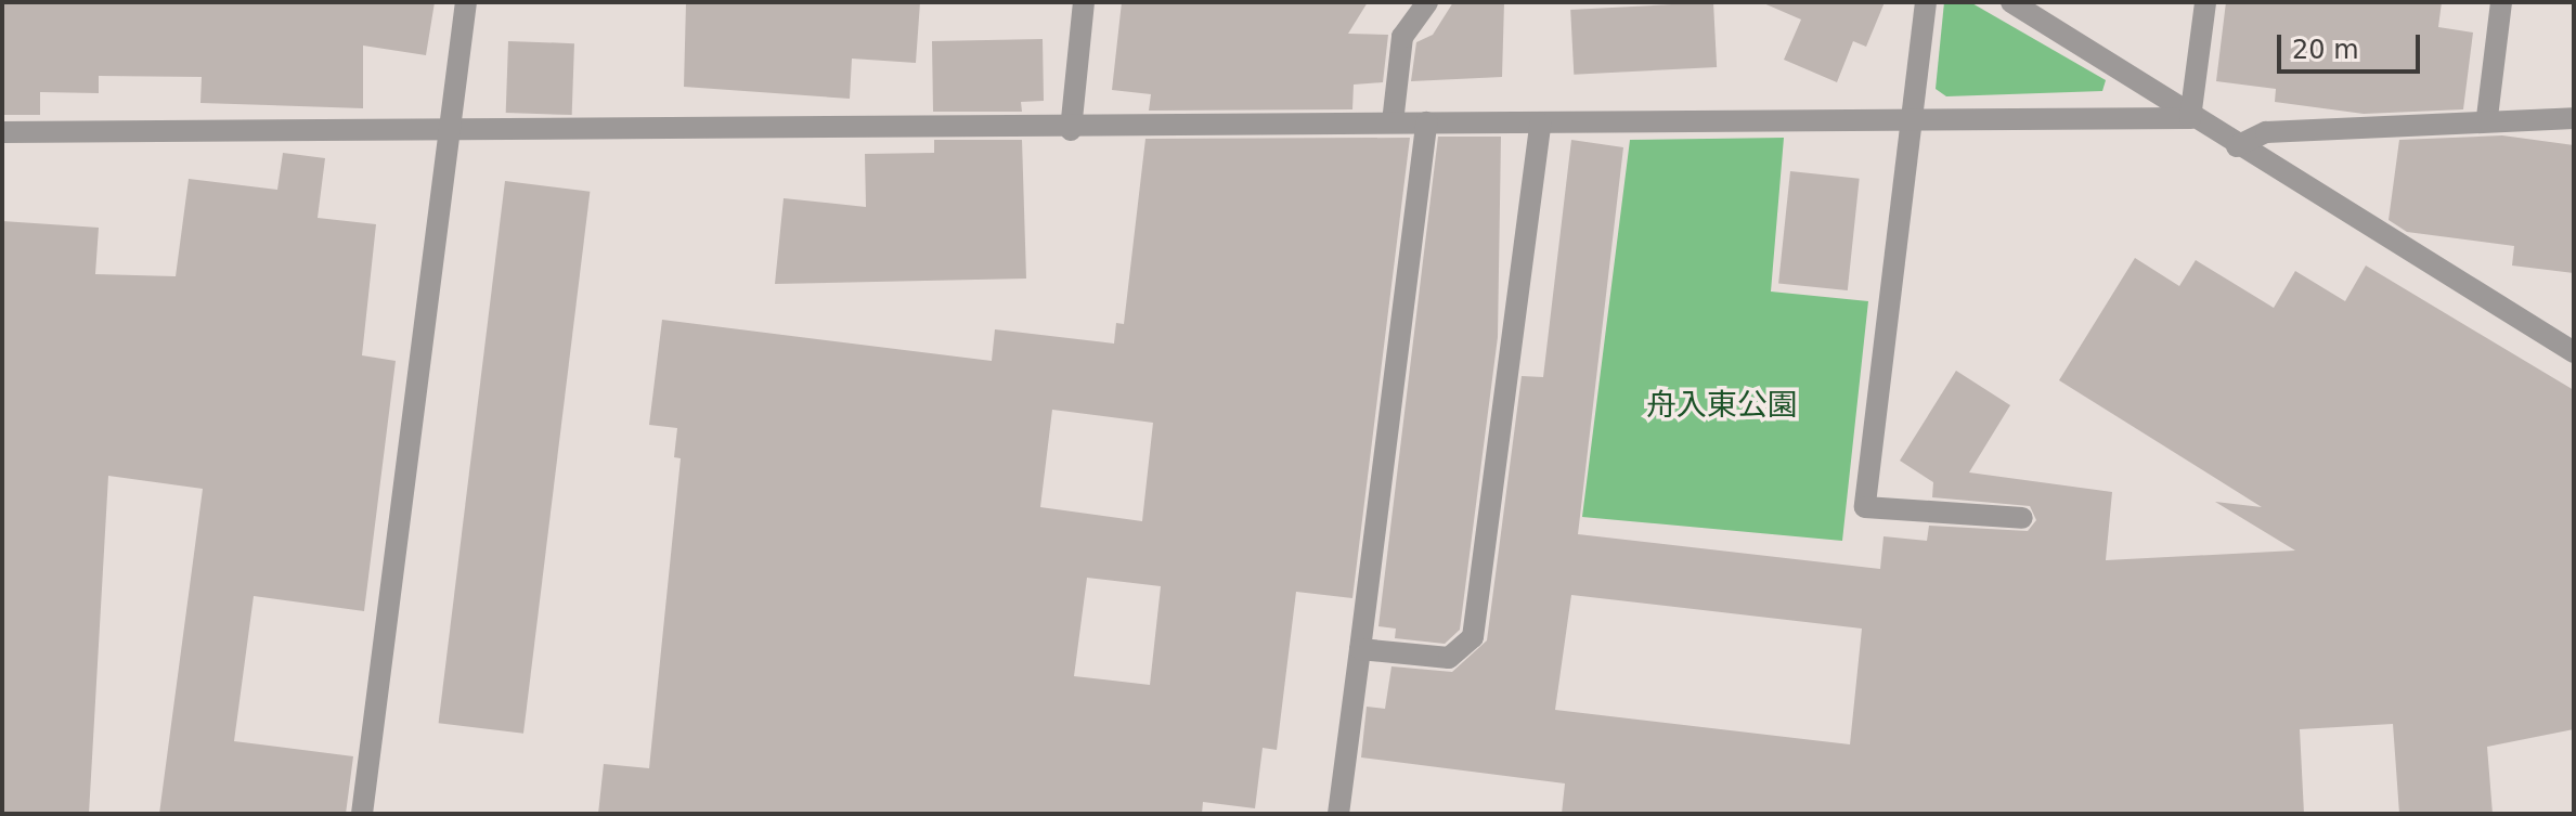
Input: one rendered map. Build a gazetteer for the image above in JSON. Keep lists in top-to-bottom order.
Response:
{
  "parks": ["舟入東公園"],
  "scale_bar": "20 m"
}
